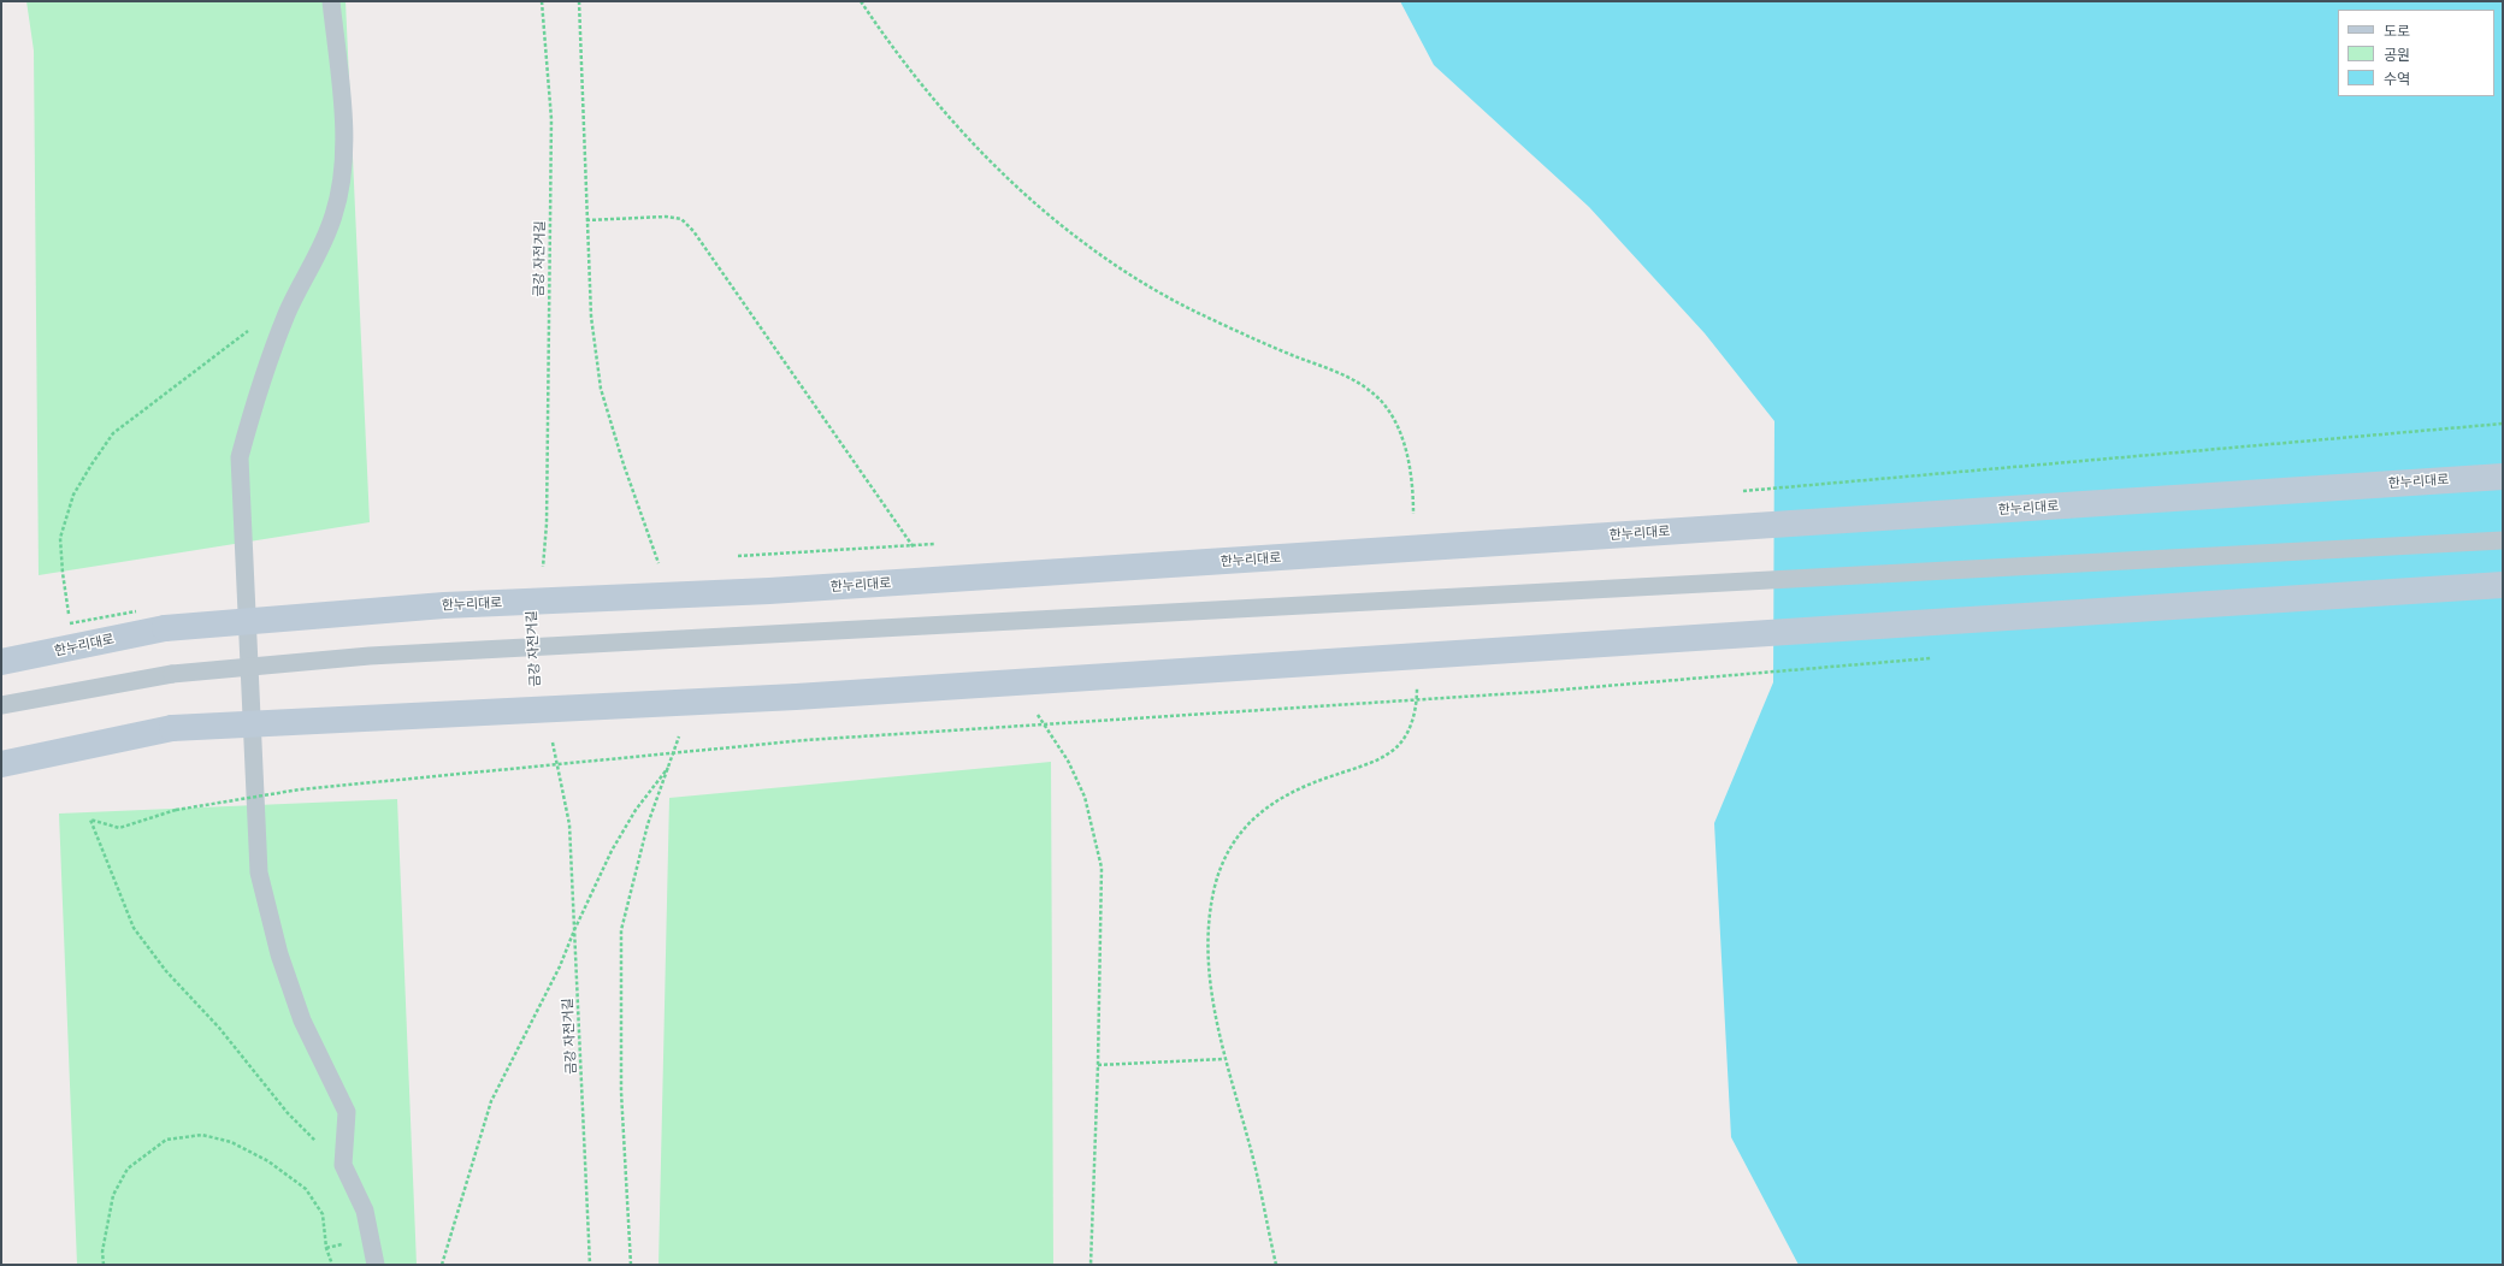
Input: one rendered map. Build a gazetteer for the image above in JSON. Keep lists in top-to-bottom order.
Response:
{
  "streets": {
    "street": ["한누리대로"],
    "path": ["금강 자전거길"]
  },
  "legend": ["도로", "공원", "수역"]
}
